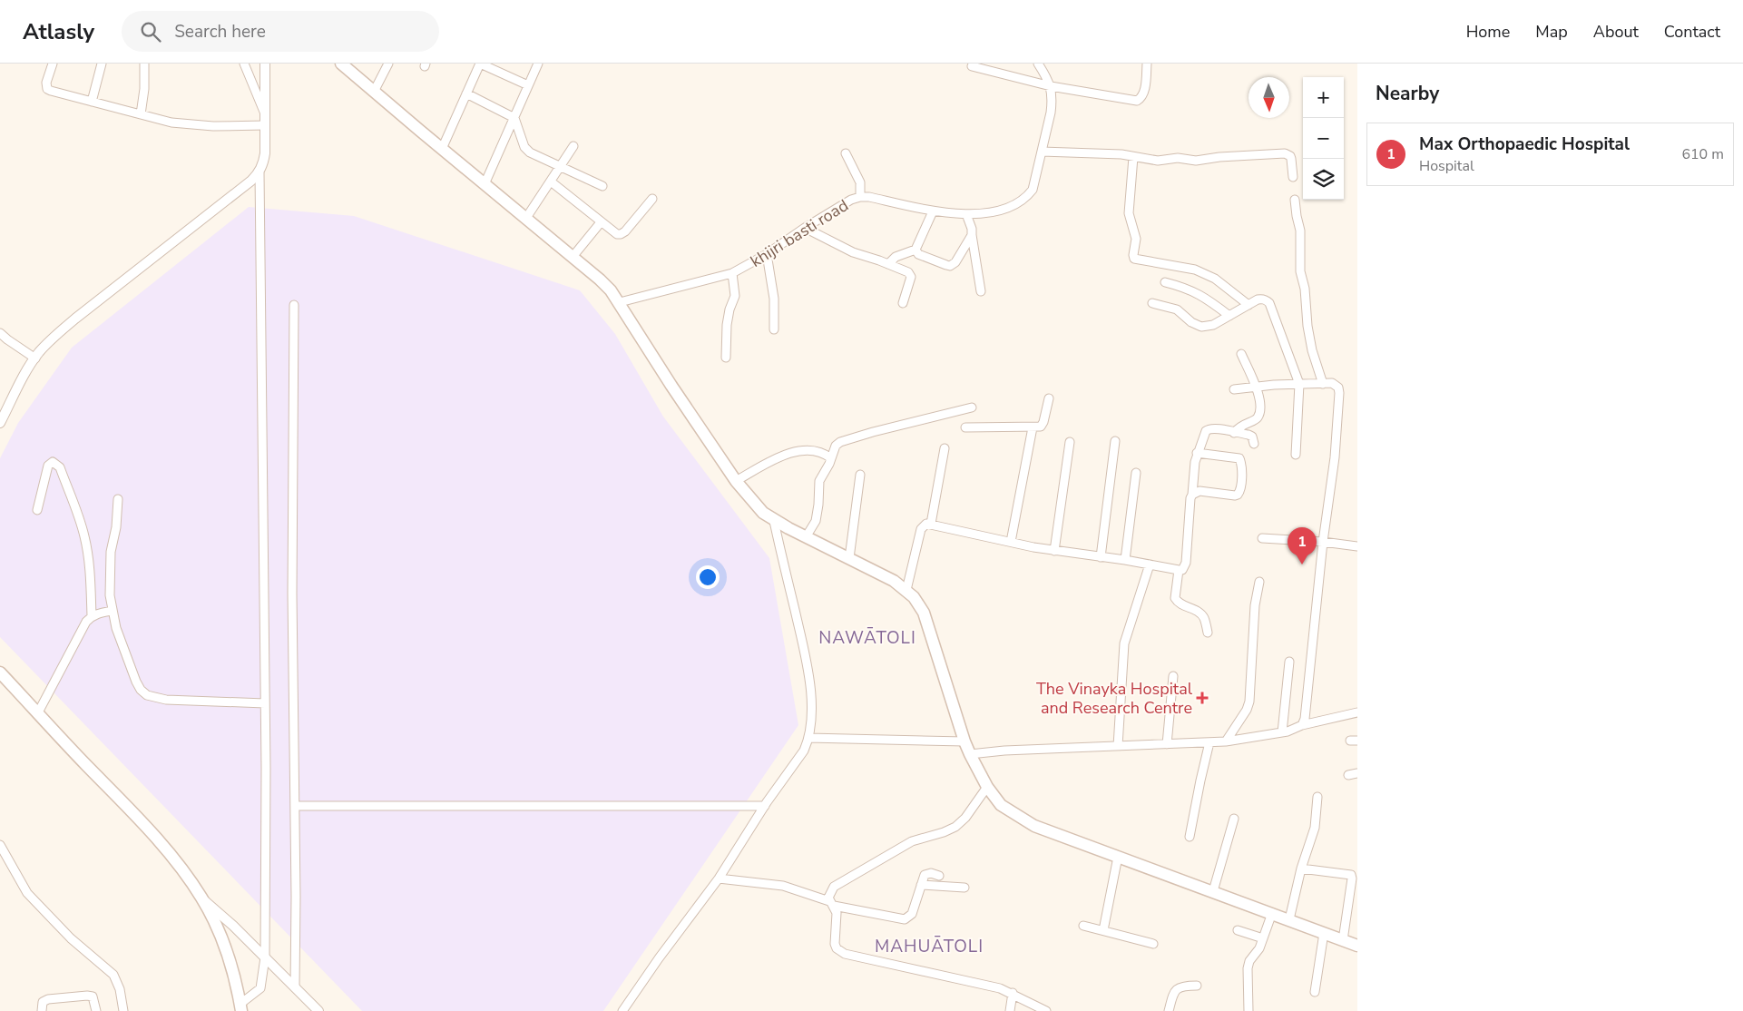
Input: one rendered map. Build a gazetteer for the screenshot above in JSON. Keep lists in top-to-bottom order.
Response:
{
  "streets": {
    "street": ["khijri basti road"]
  },
  "districts": ["NAWĀTOLI", "MAHUĀTOLI"],
  "places": {
    "health": ["The Vinayka Hospital and Research Centre"]
  },
  "north": "bottom",
  "page": {
    "header": "Atlasly",
    "search": "Search here",
    "nav": [
      "Home",
      "Map",
      "About",
      "Contact"
    ],
    "heading": "Nearby",
    "map_buttons": ["+", "−"],
    "list": [
      {
        "mark": "1",
        "name": "Max Orthopaedic Hospital",
        "note": "Hospital",
        "value": "610 m"
      }
    ],
    "pins": "1"
  }
}
